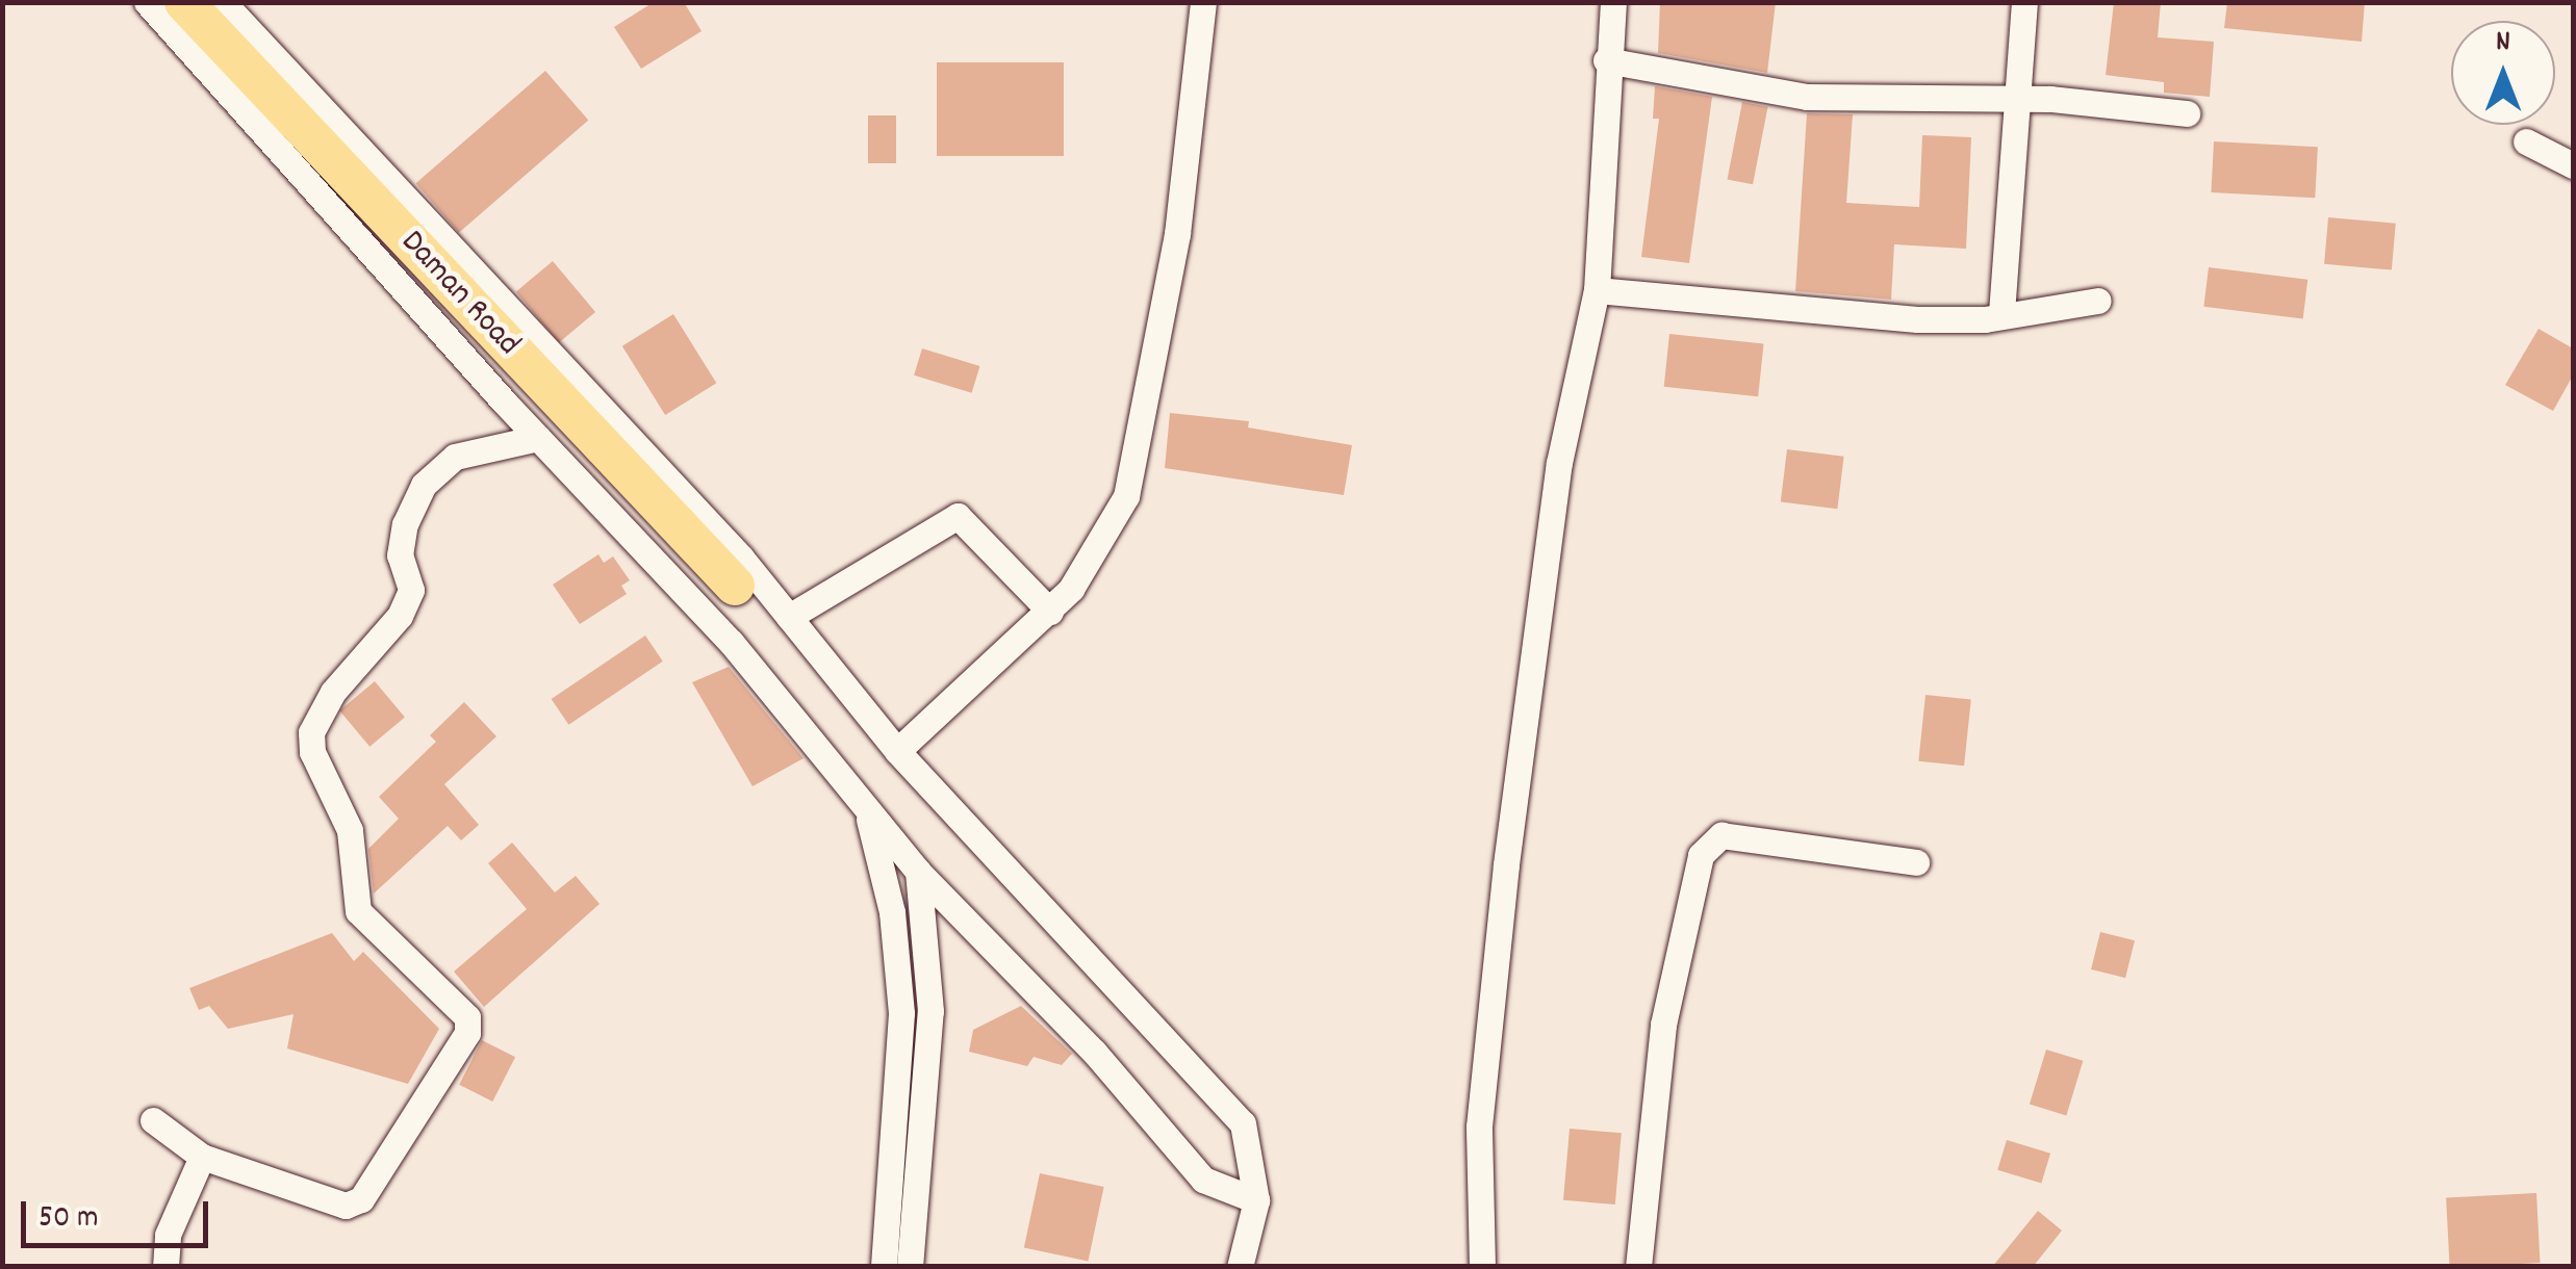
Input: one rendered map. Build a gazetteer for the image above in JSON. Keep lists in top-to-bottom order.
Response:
{
  "streets": {
    "main road": ["Daman Road"]
  },
  "scale_bar": "50 m",
  "north": "top"
}
